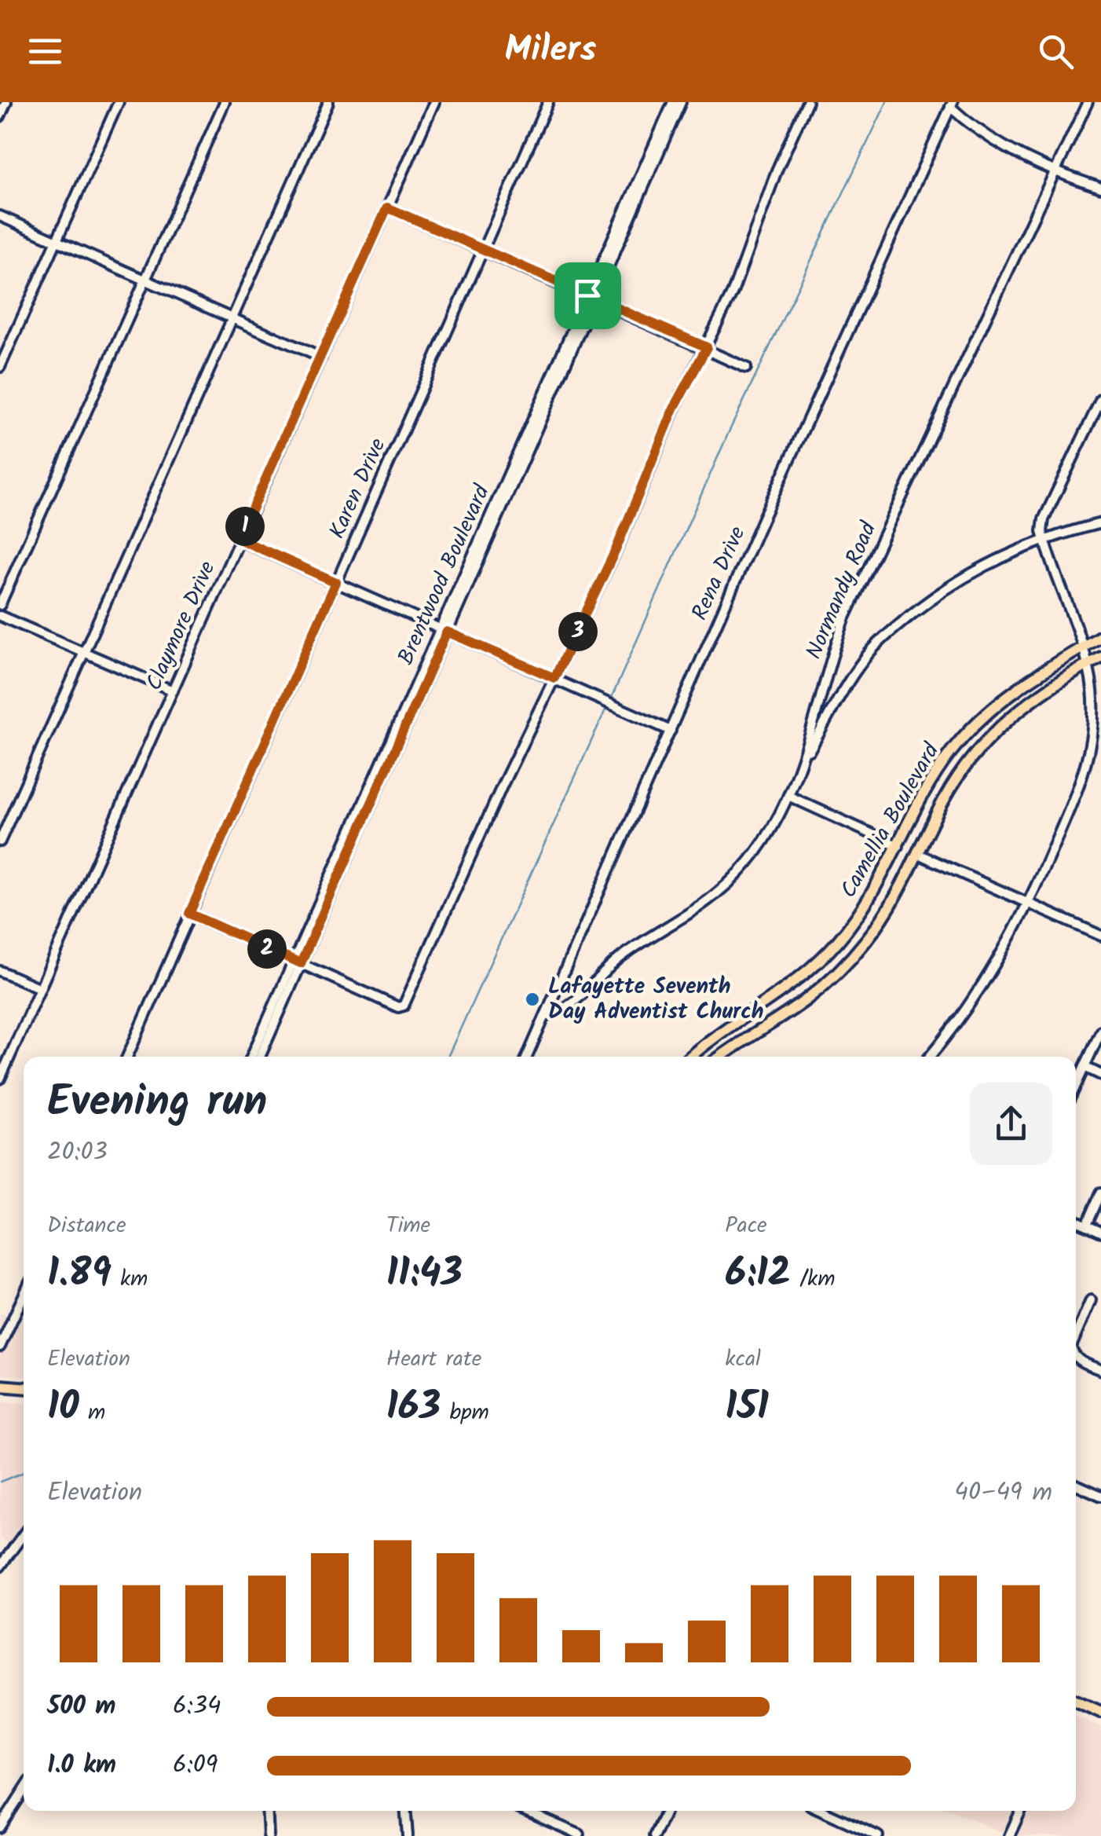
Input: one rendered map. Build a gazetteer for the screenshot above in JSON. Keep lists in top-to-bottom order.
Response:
{
  "streets": {
    "main road": ["Camellia Boulevard"],
    "street": [
      "Karen Drive",
      "Rena Drive",
      "Brentwood Boulevard",
      "Normandy Road",
      "Claymore Drive"
    ]
  },
  "crossings": [
    ["Rena Drive", "Normandy Road"]
  ],
  "places": ["Lafayette Seventh Day Adventist Church"],
  "page": {
    "header": "Milers",
    "pins": ["1", "3", "2"],
    "heading": ["Evening run", "20:03"],
    "stats": [
      ["Distance", "1.89 km"],
      ["Time", "11:43"],
      ["Pace", "6:12 /km"],
      ["Elevation", "10 m"],
      ["Heart rate", "163 bpm"],
      ["kcal", "151"]
    ],
    "chart": ["Elevation", "40–49 m"],
    "list": [
      {
        "name": "500 m",
        "note": "6:34"
      },
      {
        "name": "1.0 km",
        "note": "6:09"
      }
    ]
  }
}
